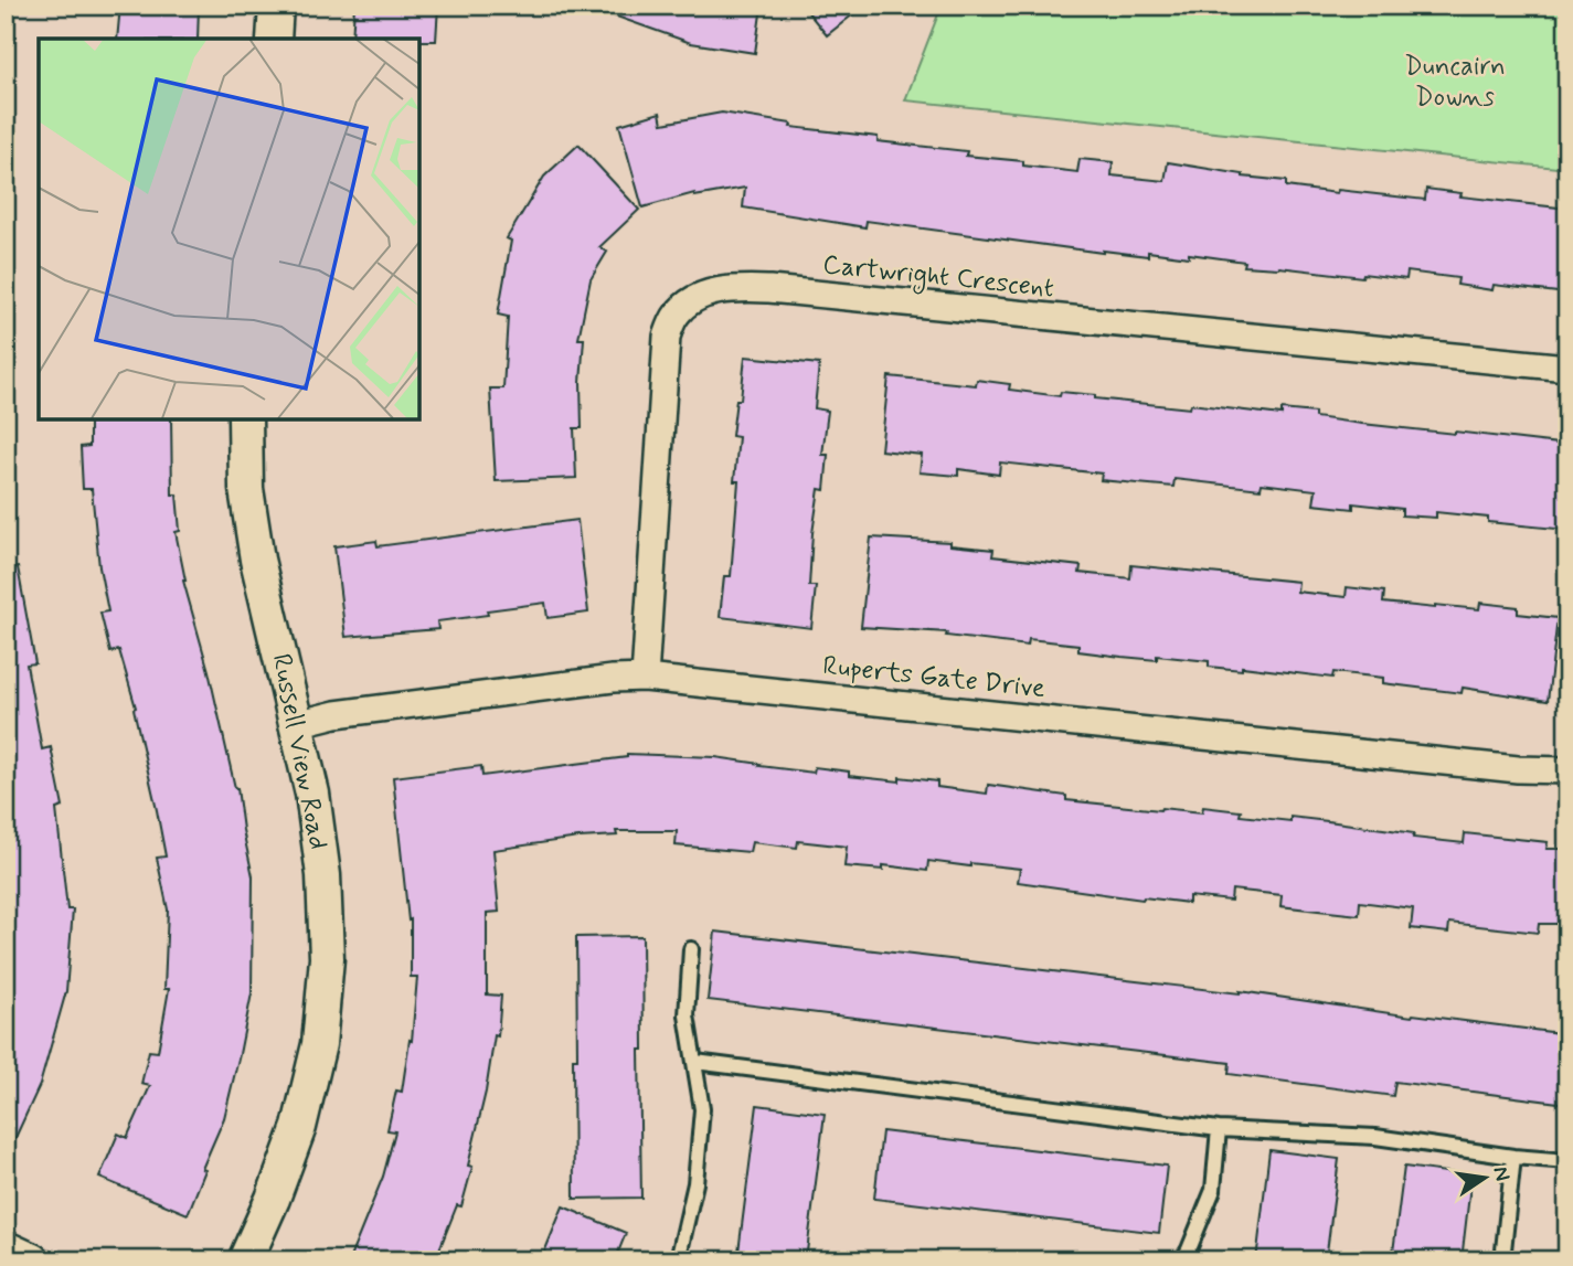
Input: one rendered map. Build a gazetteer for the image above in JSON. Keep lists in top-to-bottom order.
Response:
{
  "streets": {
    "street": ["Cartwright Crescent", "Ruperts Gate Drive", "Russell View Road"]
  },
  "crossings": [
    ["Cartwright Crescent", "Ruperts Gate Drive"],
    ["Ruperts Gate Drive", "Russell View Road"]
  ],
  "parks": ["Duncairn Downs"],
  "north": "right"
}
